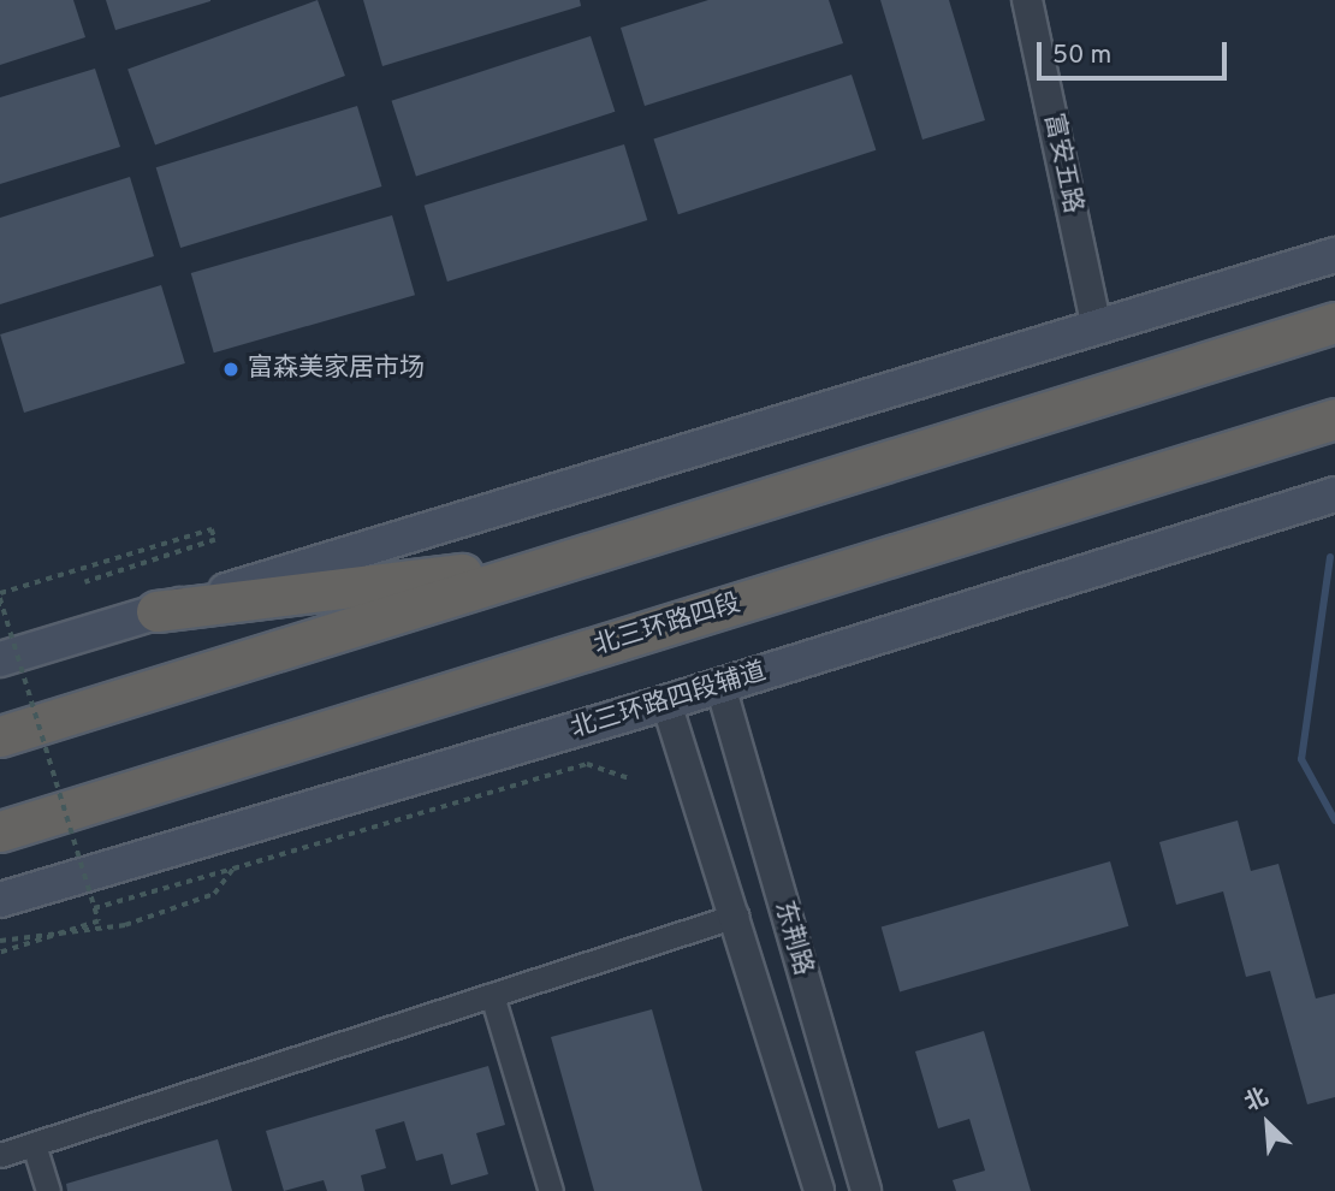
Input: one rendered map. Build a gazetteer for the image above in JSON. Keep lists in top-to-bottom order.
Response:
{
  "streets": {
    "highway": ["北三环路四段"],
    "main road": ["北三环路四段辅道"],
    "street": ["富安五路", "东荆路"]
  },
  "crossings": [
    ["北三环路四段辅道", "东荆路"]
  ],
  "places": ["富森美家居市场"],
  "scale_bar": "50 m",
  "north": "top left"
}
